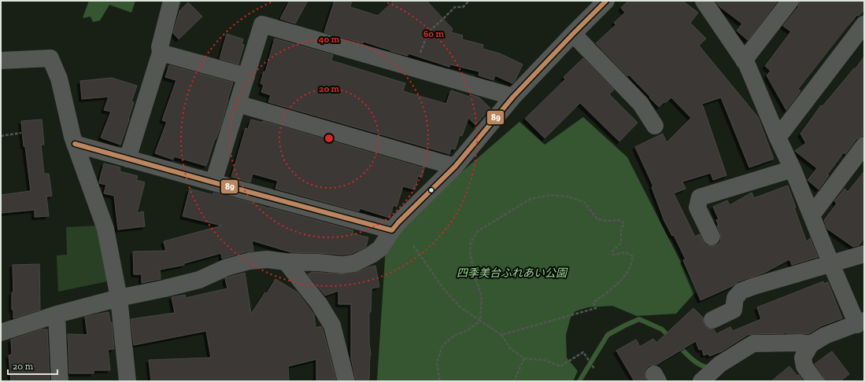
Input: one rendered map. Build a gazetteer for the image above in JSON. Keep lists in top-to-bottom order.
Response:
{
  "parks": ["四季美台ふれあい公園"],
  "lines": ["transit line 89"],
  "scale_bar": "20 m",
  "rings": ["60 m", "40 m", "20 m"]
}
